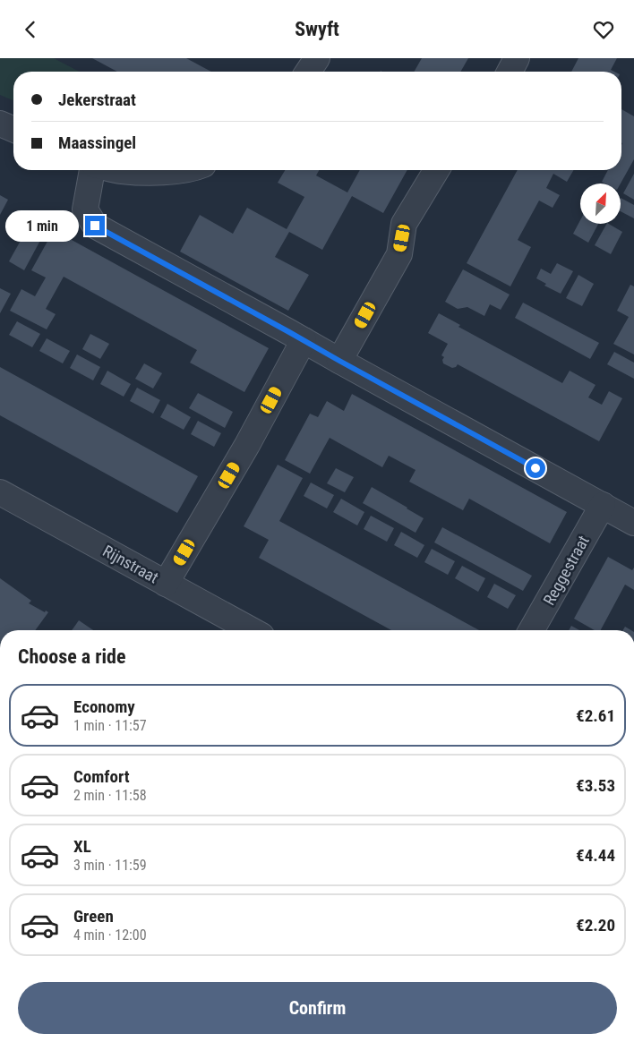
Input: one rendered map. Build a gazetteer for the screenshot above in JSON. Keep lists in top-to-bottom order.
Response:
{
  "streets": {
    "street": ["Rijnstraat", "Reggestraat"]
  },
  "north": "top right",
  "page": {
    "header": "Swyft",
    "banner": ["Jekerstraat", "Maassingel"],
    "bubble": "1 min",
    "heading": "Choose a ride",
    "list": [
      {
        "name": "Economy",
        "note": "1 min · 11:57",
        "value": "€2.61"
      },
      {
        "name": "Comfort",
        "note": "2 min · 11:58",
        "value": "€3.53"
      },
      {
        "name": "XL",
        "note": "3 min · 11:59",
        "value": "€4.44"
      },
      {
        "name": "Green",
        "note": "4 min · 12:00",
        "value": "€2.20"
      }
    ],
    "buttons": "Confirm"
  }
}
